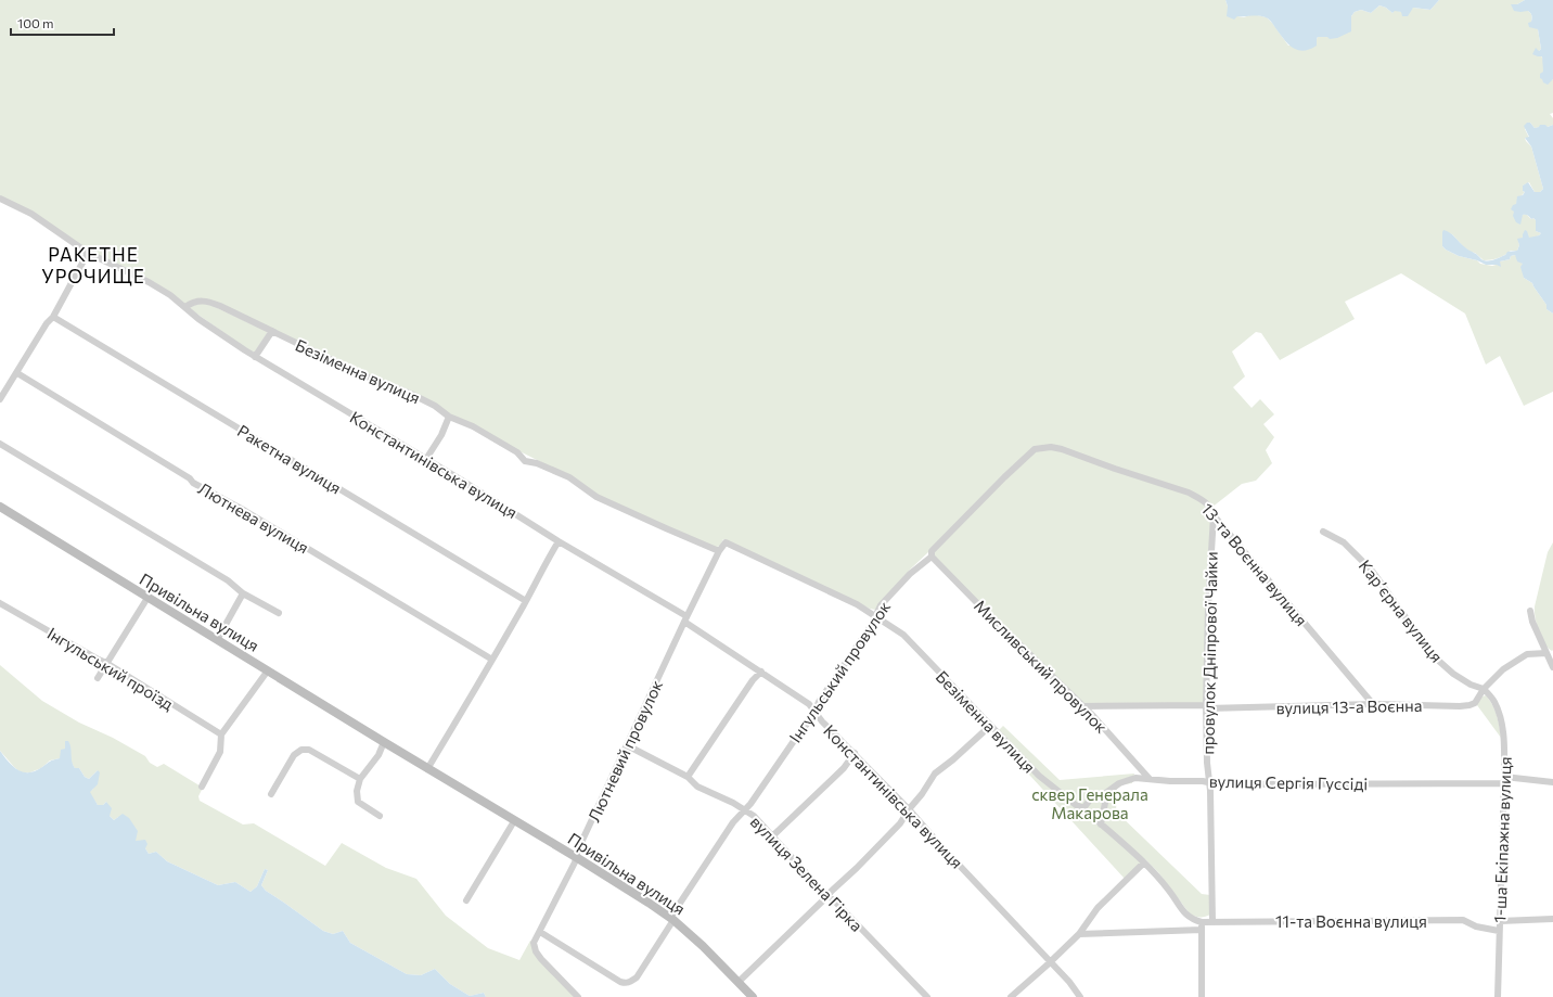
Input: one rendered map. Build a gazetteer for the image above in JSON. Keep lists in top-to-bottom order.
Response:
{
  "streets": {
    "street": [
      "Безіменна вулиця",
      "Ракетна вулиця",
      "Константинівська вулиця",
      "Лютнева вулиця",
      "13-та Воєнна вулиця",
      "Карʼєрна вулиця",
      "Привільна вулиця",
      "провулок Дніпрової Чайки",
      "Мисливський провулок",
      "Інгульський проїзд",
      "Інгульський провулок",
      "вулиця 13-а Воєнна",
      "Лютневий провулок",
      "вулиця Сергія Гуссіді",
      "1-ша Екіпажна вулиця",
      "вулиця Зелена Гірка",
      "11-та Воєнна вулиця"
    ]
  },
  "crossings": [
    ["Безіменна вулиця", "Константинівська вулиця"],
    ["Безіменна вулиця", "Інгульський провулок"],
    ["Безіменна вулиця", "Лютневий провулок"],
    ["Безіменна вулиця", "вулиця Сергія Гуссіді"],
    ["Безіменна вулиця", "11-та Воєнна вулиця"],
    ["Константинівська вулиця", "Інгульський провулок"],
    ["Константинівська вулиця", "Лютневий провулок"],
    ["13-та Воєнна вулиця", "провулок Дніпрової Чайки"],
    ["13-та Воєнна вулиця", "Інгульський провулок"],
    ["13-та Воєнна вулиця", "вулиця 13-а Воєнна"],
    ["Карʼєрна вулиця", "вулиця 13-а Воєнна"],
    ["Карʼєрна вулиця", "1-ша Екіпажна вулиця"],
    ["Привільна вулиця", "Інгульський провулок"],
    ["Привільна вулиця", "Лютневий провулок"],
    ["провулок Дніпрової Чайки", "вулиця 13-а Воєнна"],
    ["провулок Дніпрової Чайки", "вулиця Сергія Гуссіді"],
    ["провулок Дніпрової Чайки", "11-та Воєнна вулиця"],
    ["Мисливський провулок", "Інгульський провулок"],
    ["Мисливський провулок", "вулиця 13-а Воєнна"],
    ["Мисливський провулок", "вулиця Сергія Гуссіді"],
    ["Інгульський провулок", "Лютневий провулок"],
    ["Інгульський провулок", "вулиця Зелена Гірка"],
    ["вулиця 13-а Воєнна", "1-ша Екіпажна вулиця"],
    ["Лютневий провулок", "вулиця Зелена Гірка"],
    ["вулиця Сергія Гуссіді", "1-ша Екіпажна вулиця"],
    ["1-ша Екіпажна вулиця", "11-та Воєнна вулиця"]
  ],
  "districts": ["РАКЕТНЕ УРОЧИЩЕ"],
  "parks": ["сквер Генерала Макарова"],
  "scale_bar": "100 m"
}
